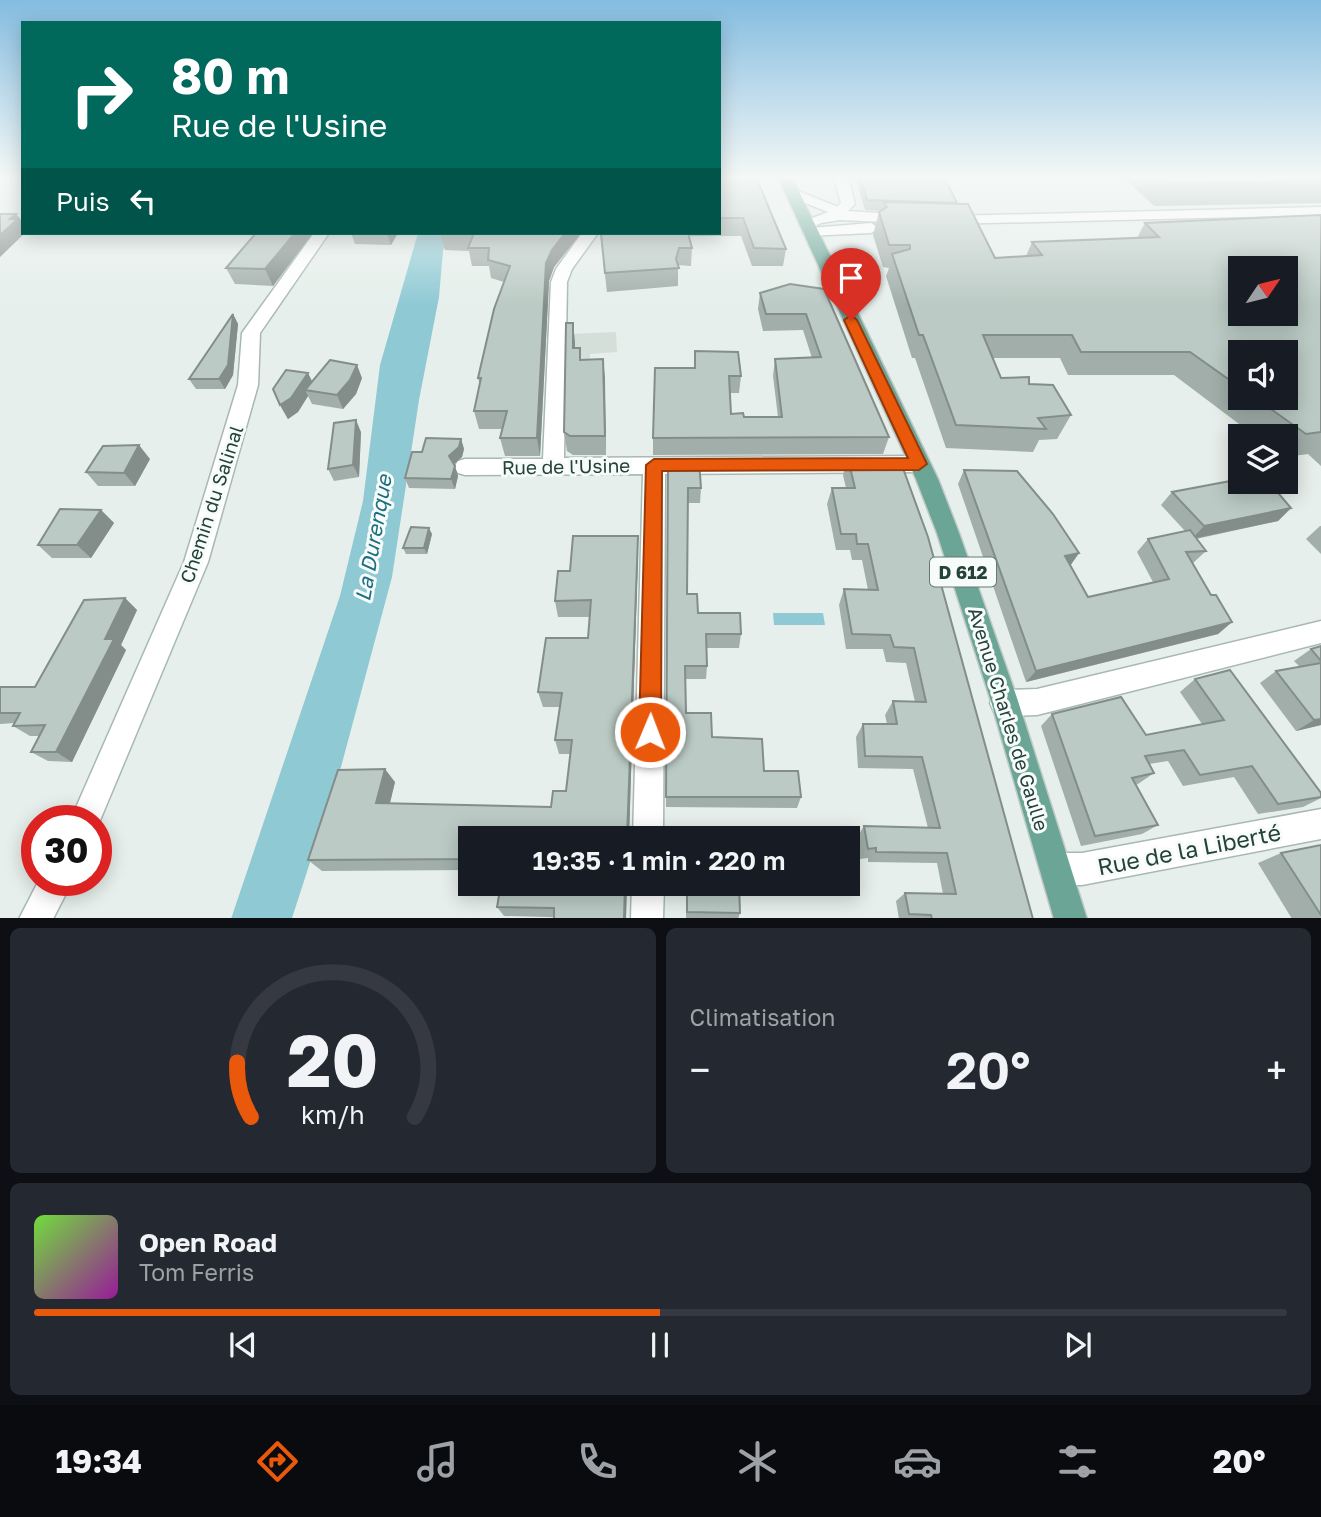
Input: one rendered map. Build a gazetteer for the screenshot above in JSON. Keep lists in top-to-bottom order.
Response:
{
  "streets": {
    "main road": ["D 612", "Avenue Charles de Gaulle"],
    "street": ["Rue de l'Usine", "Chemin du Salinal", "Rue de la Liberté"]
  },
  "crossings": [
    ["Rue de l'Usine", "Avenue Charles de Gaulle"],
    ["Avenue Charles de Gaulle", "Rue de la Liberté"]
  ],
  "water": ["La Durenque"],
  "north": "top right",
  "page": {
    "turn": ["80 m", "Rue de l'Usine"],
    "then": "Puis",
    "limit": "30",
    "trip": "19:35 · 1 min · 220 m",
    "tile": "Climatisation",
    "heat": ["−", "20°", "+"],
    "song": ["Open Road", "Tom Ferris"],
    "tabs": ["19:34", "20°"],
    "gauge": ["20", "km/h"]
  }
}
